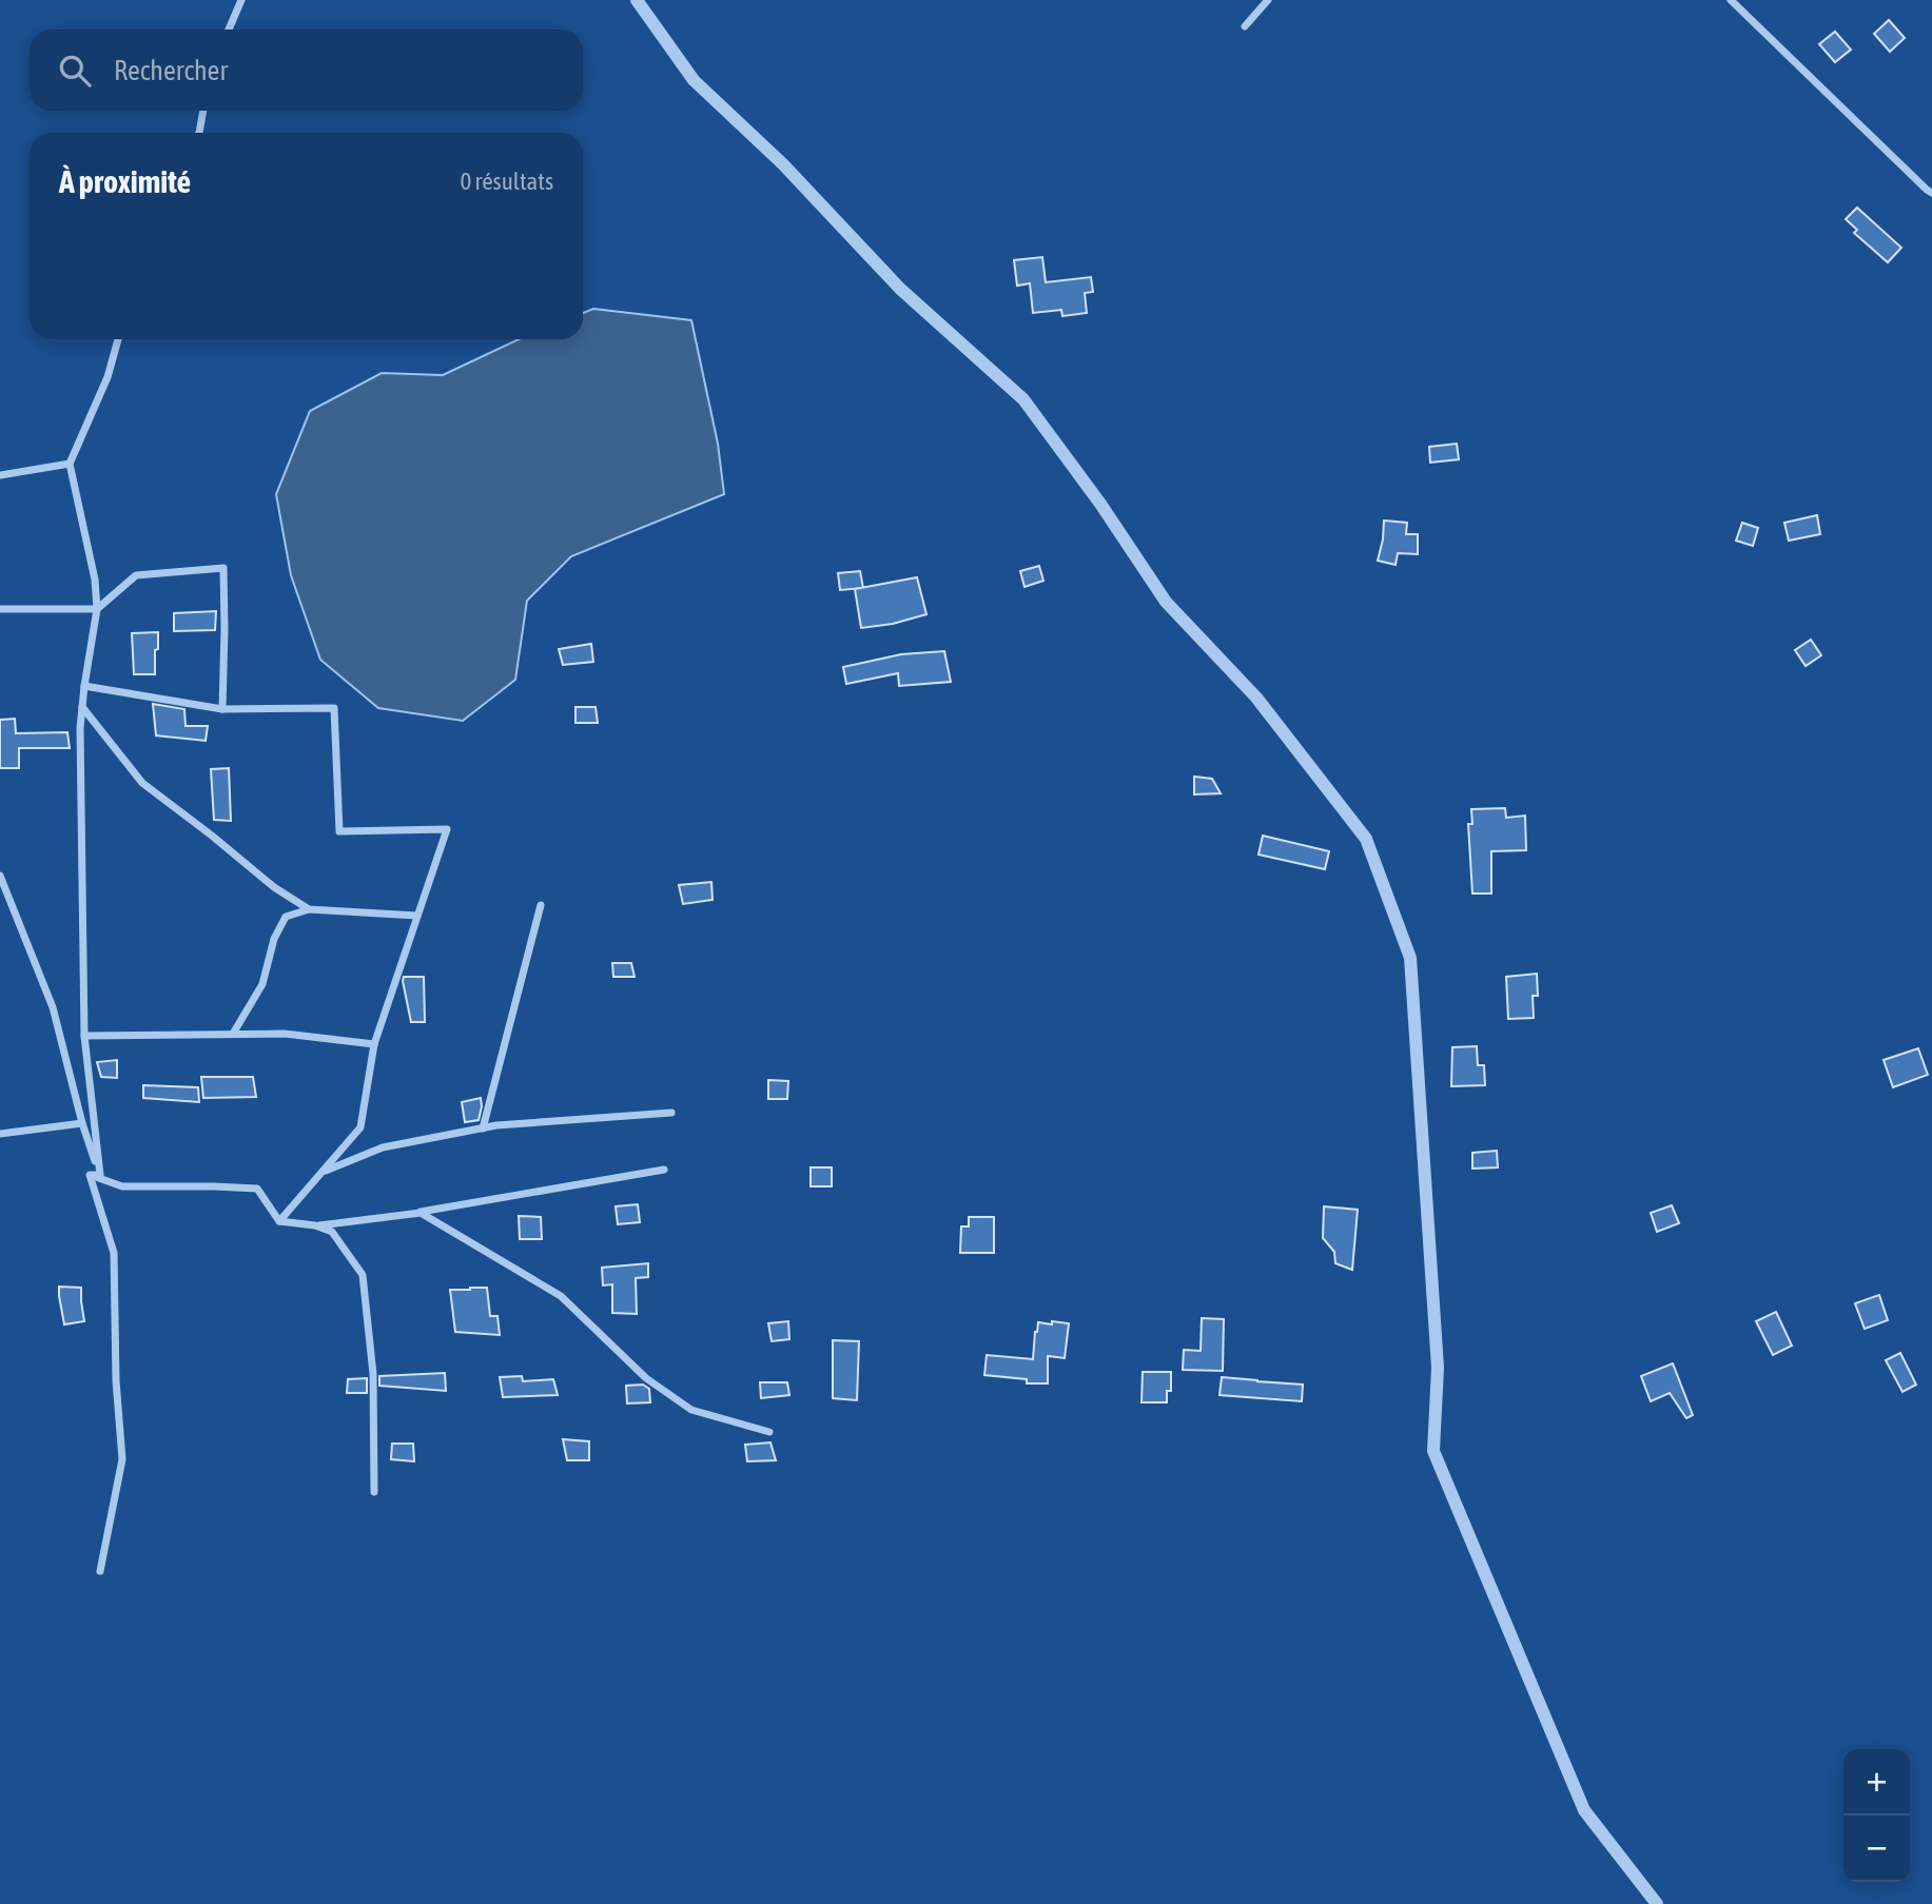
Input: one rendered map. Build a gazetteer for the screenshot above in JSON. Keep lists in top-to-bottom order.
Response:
{
  "page": {
    "search": "Rechercher",
    "heading": ["À proximité", "0 résultats"],
    "map_buttons": ["+", "−"]
  }
}
